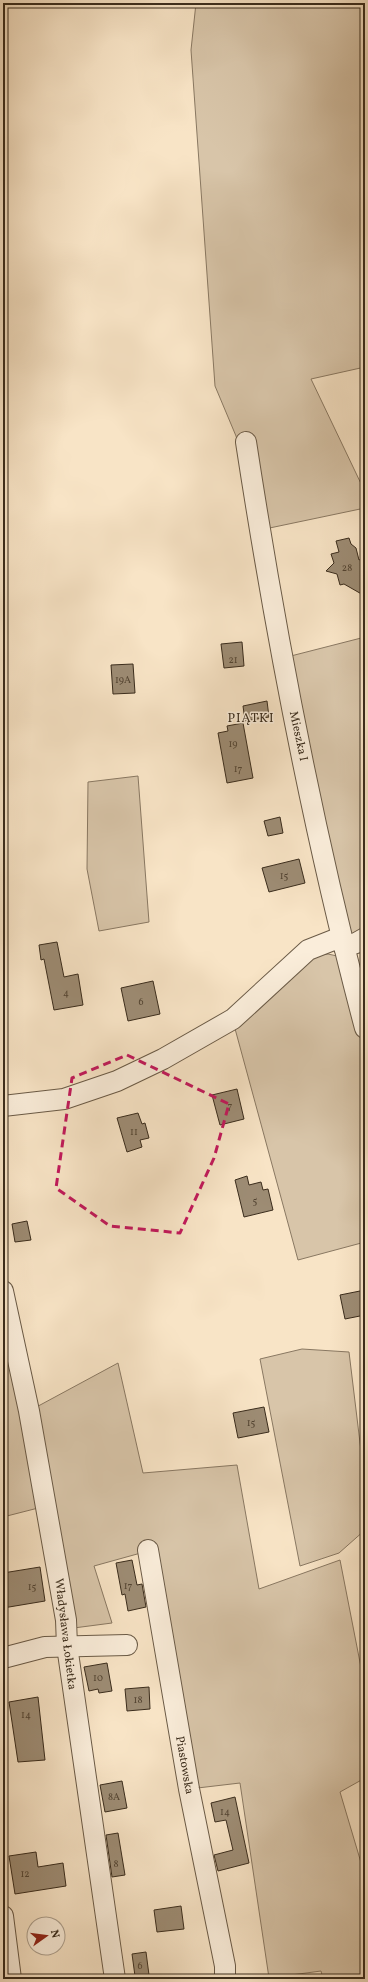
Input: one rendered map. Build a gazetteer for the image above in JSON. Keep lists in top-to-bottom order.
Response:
{
  "streets": {
    "street": ["Mieszka I", "Władysława Łokietka", "Piastowska"]
  },
  "districts": ["PIĄTKI"],
  "house_numbers": [
    "28",
    "21",
    "19A",
    "19",
    "17",
    "15",
    "4",
    "6",
    "7",
    "11",
    "5",
    "15",
    "17",
    "15",
    "10",
    "18",
    "14",
    "8A",
    "14",
    "8",
    "12",
    "6"
  ],
  "north": "right"
}
